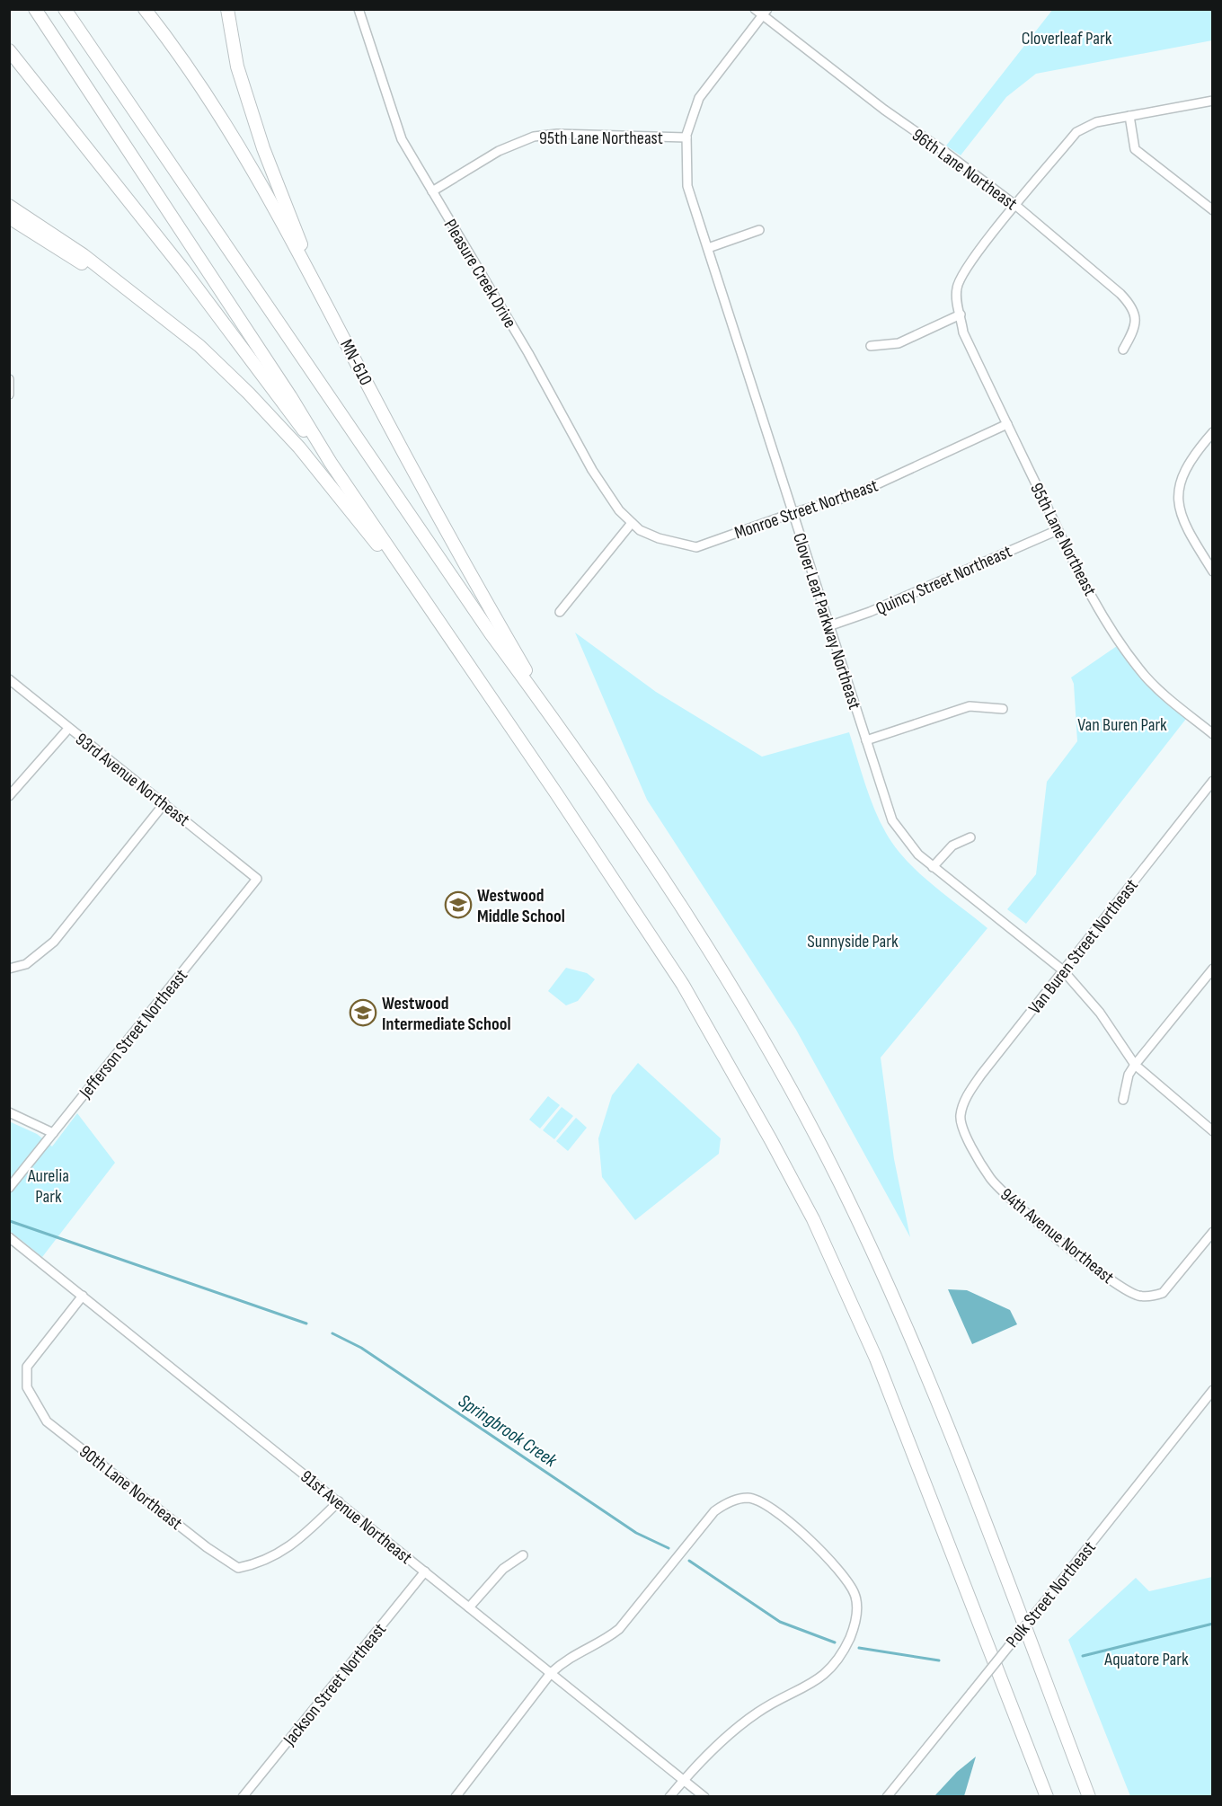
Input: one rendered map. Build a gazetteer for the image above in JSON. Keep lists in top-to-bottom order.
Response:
{
  "streets": {
    "highway": ["MN-610"],
    "street": [
      "95th Lane Northeast",
      "96th Lane Northeast",
      "Pleasure Creek Drive",
      "Monroe Street Northeast",
      "Quincy Street Northeast",
      "Clover Leaf Parkway Northeast",
      "93rd Avenue Northeast",
      "Van Buren Street Northeast",
      "Jefferson Street Northeast",
      "94th Avenue Northeast",
      "90th Lane Northeast",
      "91st Avenue Northeast",
      "Polk Street Northeast",
      "Jackson Street Northeast"
    ]
  },
  "crossings": [
    ["95th Lane Northeast", "96th Lane Northeast"],
    ["95th Lane Northeast", "Pleasure Creek Drive"],
    ["95th Lane Northeast", "Monroe Street Northeast"],
    ["95th Lane Northeast", "Quincy Street Northeast"],
    ["95th Lane Northeast", "Clover Leaf Parkway Northeast"],
    ["96th Lane Northeast", "Clover Leaf Parkway Northeast"],
    ["Pleasure Creek Drive", "Monroe Street Northeast"],
    ["Monroe Street Northeast", "Clover Leaf Parkway Northeast"],
    ["Quincy Street Northeast", "Clover Leaf Parkway Northeast"],
    ["Clover Leaf Parkway Northeast", "Van Buren Street Northeast"],
    ["93rd Avenue Northeast", "Jefferson Street Northeast"],
    ["Van Buren Street Northeast", "94th Avenue Northeast"],
    ["90th Lane Northeast", "91st Avenue Northeast"],
    ["91st Avenue Northeast", "Jackson Street Northeast"]
  ],
  "water": ["Springbrook Creek"],
  "parks": [
    "Cloverleaf Park",
    "Van Buren Park",
    "Sunnyside Park",
    "Aurelia Park",
    "Aquatore Park"
  ],
  "places": {
    "school or university": ["Westwood Middle School", "Westwood Intermediate School"]
  }
}
